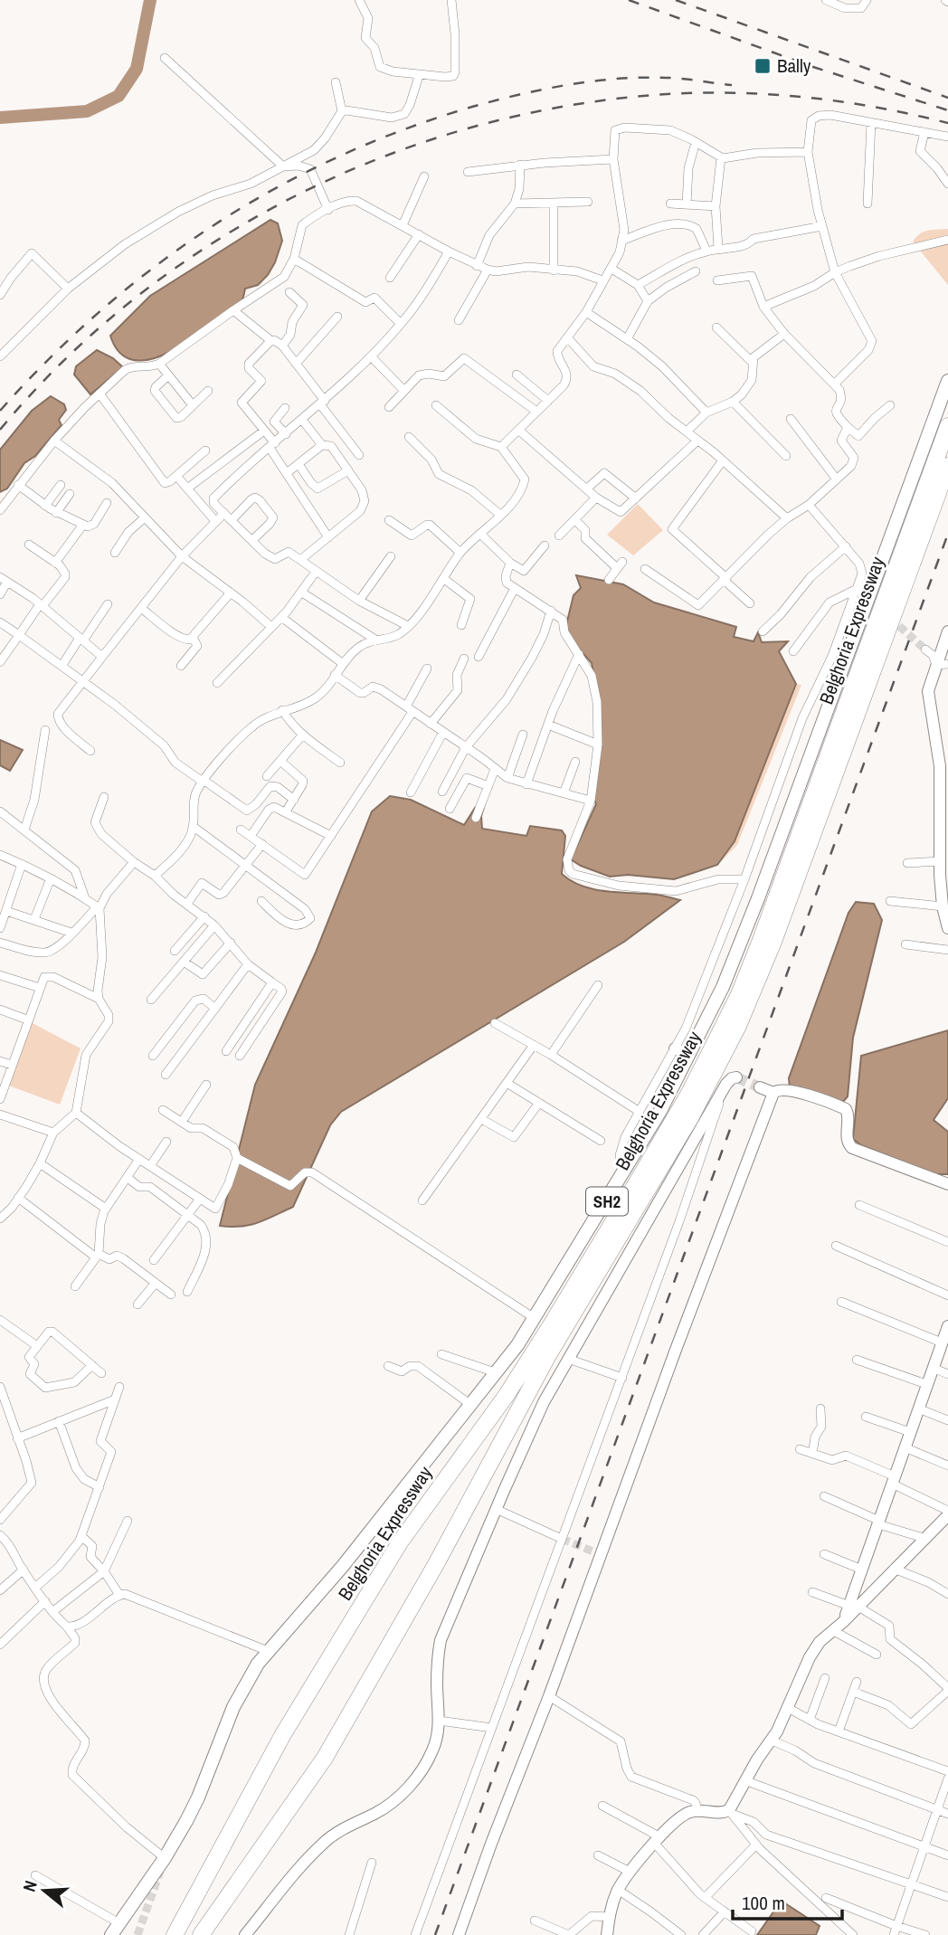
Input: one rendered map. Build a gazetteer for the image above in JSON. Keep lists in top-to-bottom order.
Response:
{
  "streets": {
    "highway": ["Belghoria Expressway"],
    "main road": ["SH2"]
  },
  "places": {
    "transit": ["Bally"]
  },
  "scale_bar": "100 m",
  "north": "left"
}
